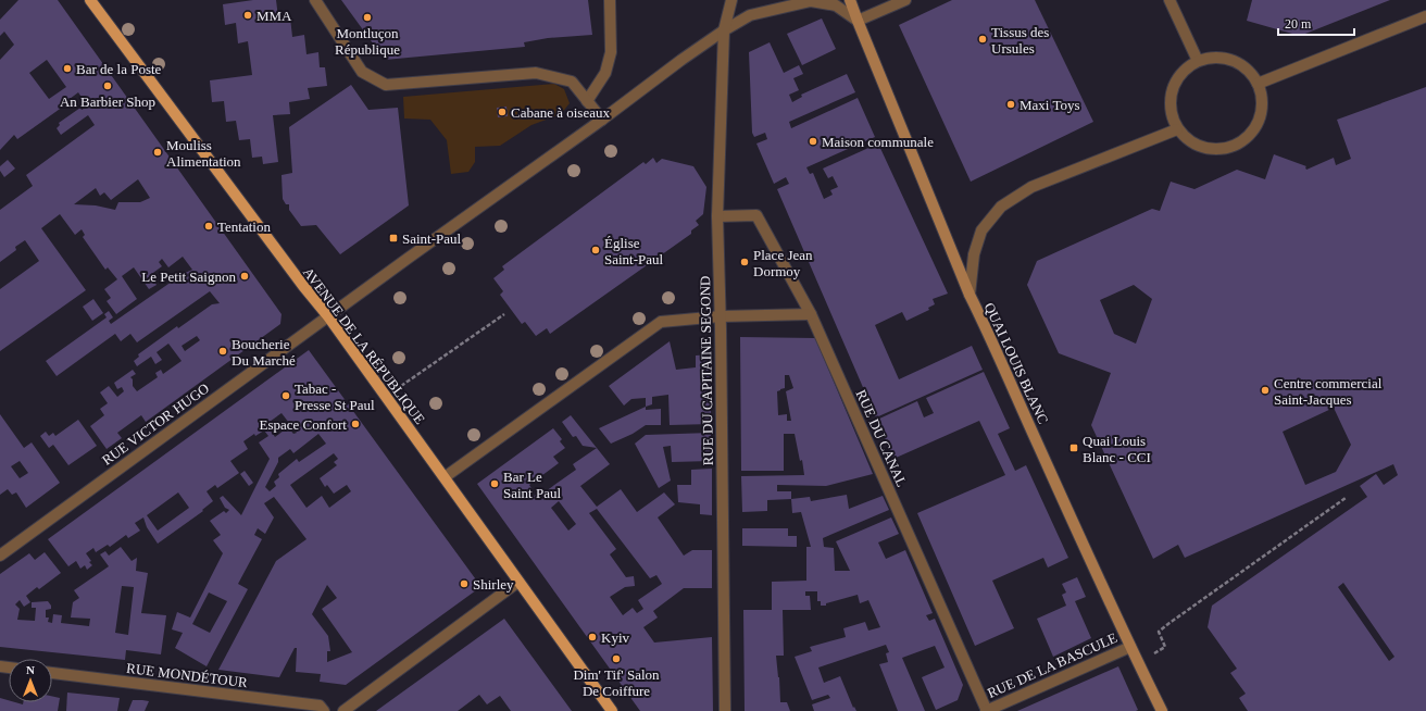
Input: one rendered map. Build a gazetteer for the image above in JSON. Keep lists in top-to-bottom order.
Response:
{
  "streets": {
    "main road": ["AVENUE DE LA RÉPUBLIQUE", "QUAI LOUIS BLANC"],
    "street": [
      "RUE DU CAPITAINE SEGOND",
      "RUE VICTOR HUGO",
      "RUE DU CANAL",
      "RUE DE LA BASCULE",
      "RUE MONDÉTOUR"
    ]
  },
  "crossings": [
    ["AVENUE DE LA RÉPUBLIQUE", "RUE VICTOR HUGO"],
    ["QUAI LOUIS BLANC", "RUE DE LA BASCULE"],
    ["RUE DU CAPITAINE SEGOND", "RUE DU CANAL"],
    ["RUE DU CANAL", "RUE DE LA BASCULE"]
  ],
  "places": {
    "other": [
      "MMA",
      "Montluçon République",
      "Tissus des Ursules",
      "Bar de la Poste",
      "An Barbier Shop",
      "Maxi Toys",
      "Cabane à oiseaux",
      "Maison communale",
      "Mouliss Alimentation",
      "Tentation",
      "Église Saint-Paul",
      "Place Jean Dormoy",
      "Le Petit Saignon",
      "Boucherie Du Marché",
      "Centre commercial Saint-Jacques",
      "Tabac - Presse St Paul",
      "Espace Confort",
      "Bar Le Saint Paul",
      "Shirley",
      "Kyiv",
      "Dim' Tif' Salon De Coiffure"
    ],
    "transit": ["Saint-Paul", "Quai Louis Blanc - CCI"]
  },
  "scale_bar": "20 m",
  "north": "top"
}
